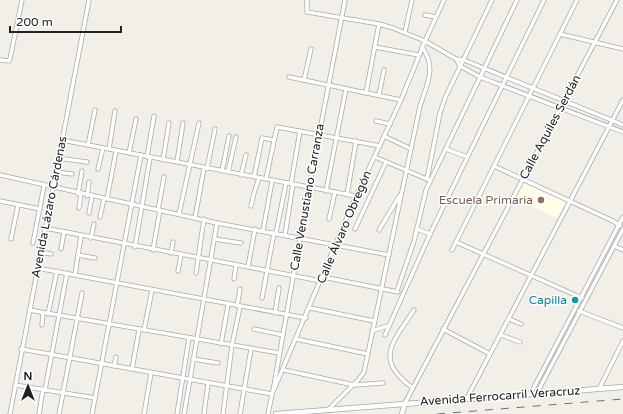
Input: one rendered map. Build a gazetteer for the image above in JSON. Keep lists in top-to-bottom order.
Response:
{
  "streets": {
    "street": [
      "Calle Aquiles Serdán",
      "Calle Venustiano Carranza",
      "Avenida Lázaro Cárdenas",
      "Calle Álvaro Obregón",
      "Avenida Ferrocarril Veracruz"
    ]
  },
  "crossings": [
    ["Calle Aquiles Serdán", "Avenida Ferrocarril Veracruz"],
    ["Calle Venustiano Carranza", "Calle Álvaro Obregón"]
  ],
  "places": ["Escuela Primaria", "Capilla"],
  "scale_bar": "200 m",
  "north": "top"
}
